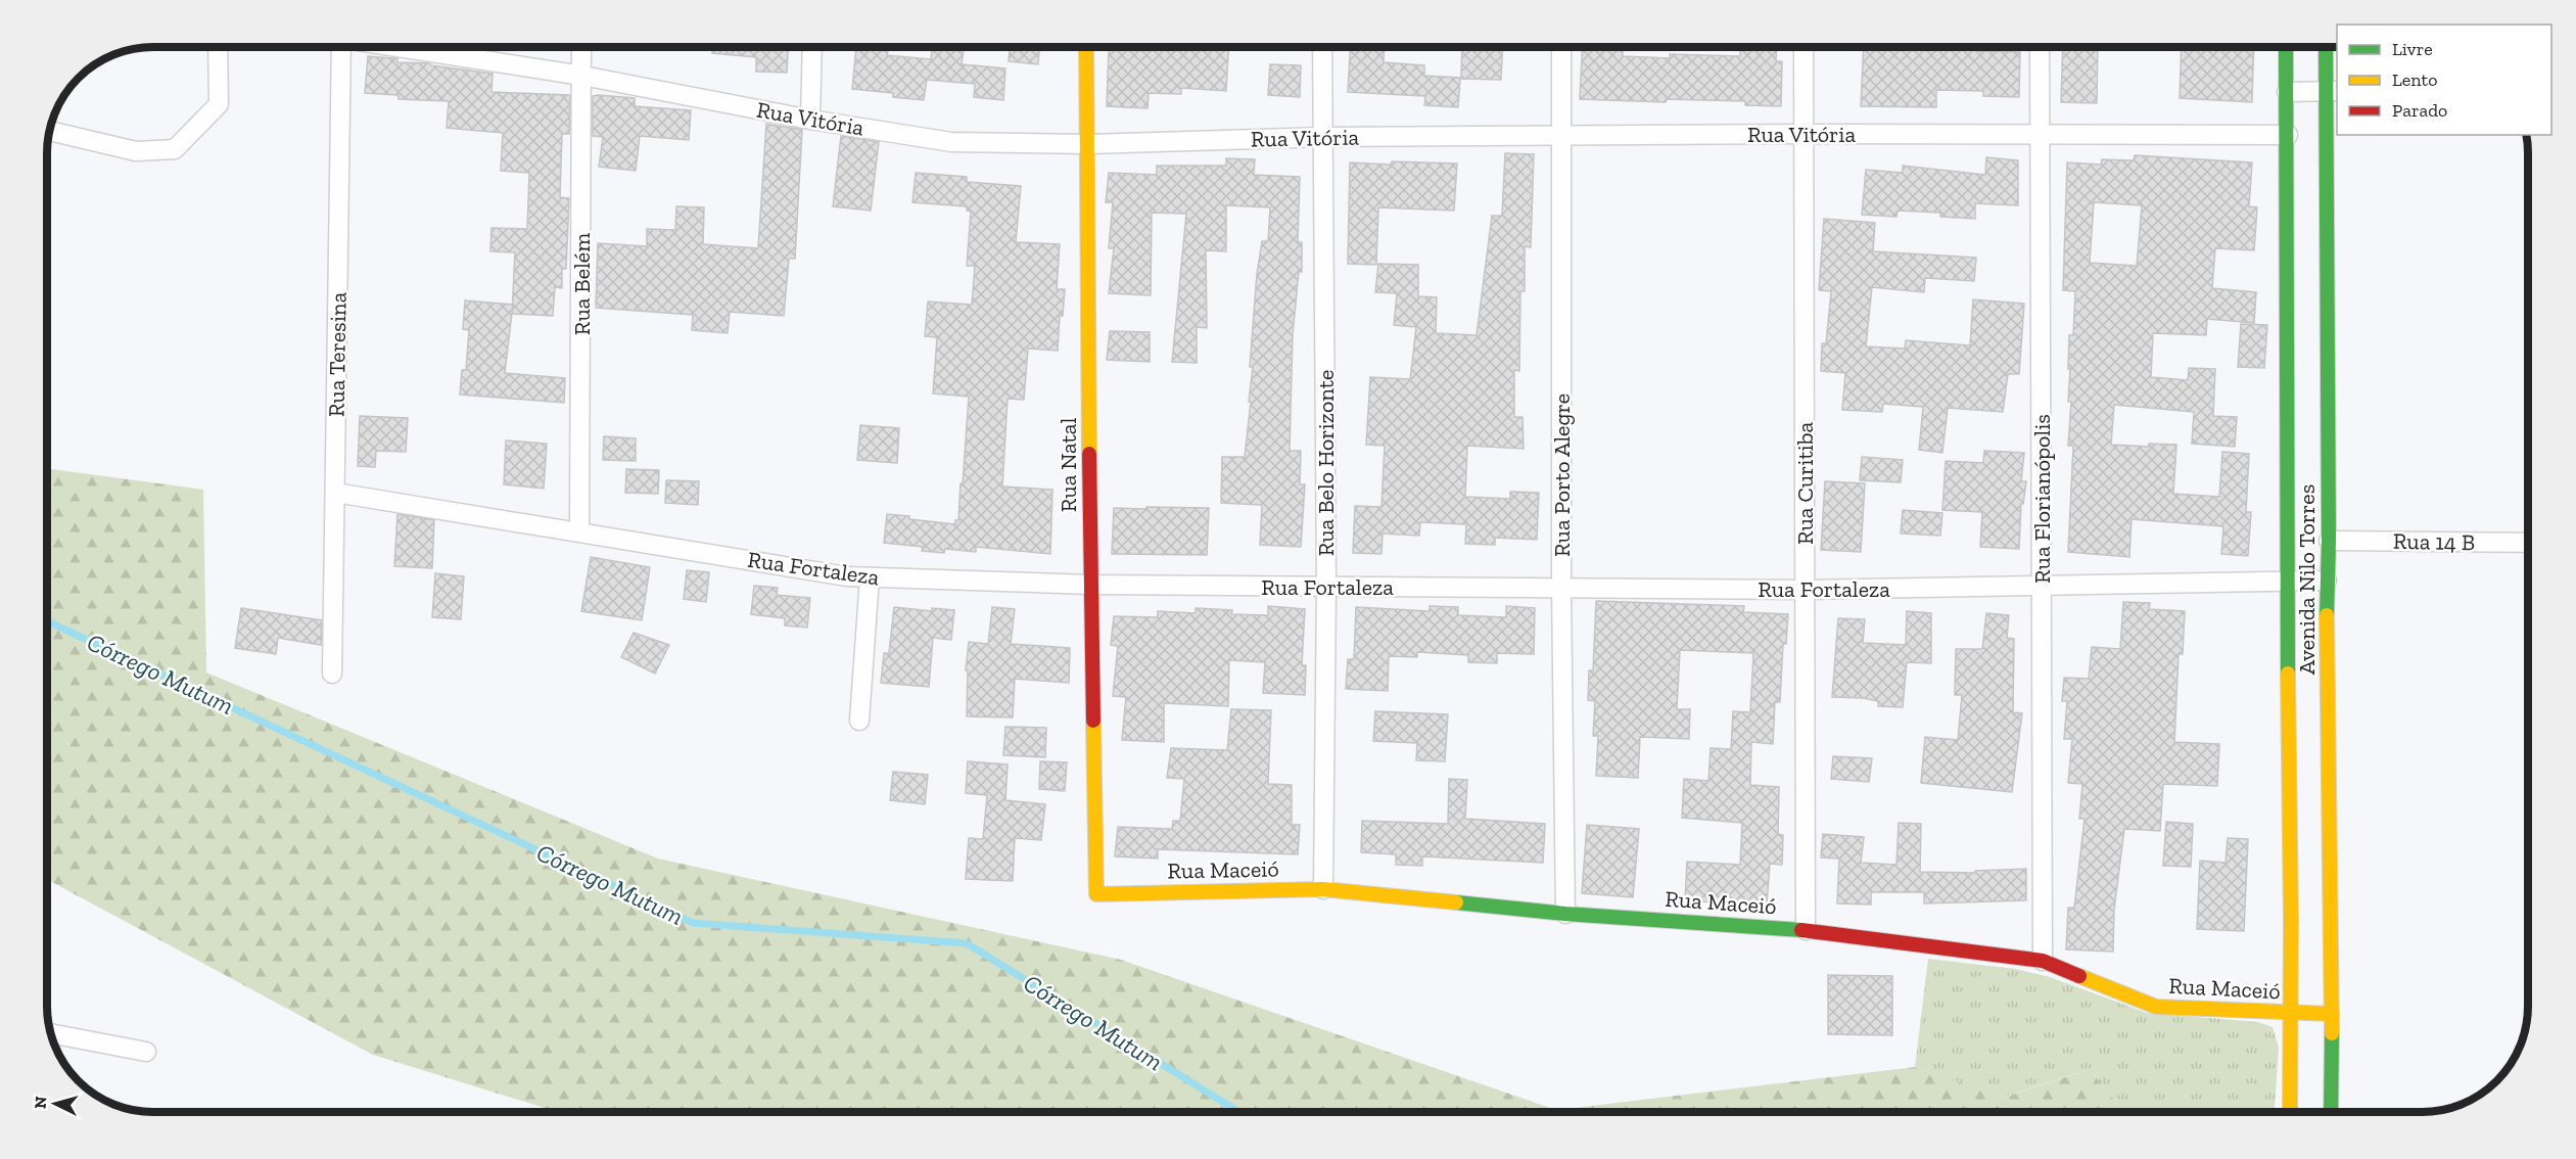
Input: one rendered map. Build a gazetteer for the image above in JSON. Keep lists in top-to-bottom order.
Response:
{
  "streets": {
    "main road": ["Rua Natal", "Avenida Nilo Torres", "Rua Maceió"],
    "street": [
      "Rua Vitória",
      "Rua Belém",
      "Rua Teresina",
      "Rua Belo Horizonte",
      "Rua Porto Alegre",
      "Rua Curitiba",
      "Rua Florianópolis",
      "Rua 14 B",
      "Rua Fortaleza"
    ]
  },
  "crossings": [
    ["Rua Vitória", "Rua Belém"],
    ["Rua Vitória", "Rua Belo Horizonte"],
    ["Rua Vitória", "Rua Natal"],
    ["Rua Vitória", "Rua Porto Alegre"],
    ["Rua Vitória", "Rua Curitiba"],
    ["Rua Vitória", "Rua Florianópolis"],
    ["Rua Vitória", "Avenida Nilo Torres"],
    ["Rua Belém", "Rua Fortaleza"],
    ["Rua Teresina", "Rua Fortaleza"],
    ["Rua Belo Horizonte", "Rua Fortaleza"],
    ["Rua Belo Horizonte", "Rua Maceió"],
    ["Rua Natal", "Rua Fortaleza"],
    ["Rua Natal", "Rua Maceió"],
    ["Rua Porto Alegre", "Rua Fortaleza"],
    ["Rua Porto Alegre", "Rua Maceió"],
    ["Rua Curitiba", "Rua Fortaleza"],
    ["Rua Curitiba", "Rua Maceió"],
    ["Rua Florianópolis", "Rua Fortaleza"],
    ["Rua Florianópolis", "Rua Maceió"],
    ["Rua 14 B", "Avenida Nilo Torres"],
    ["Rua Fortaleza", "Avenida Nilo Torres"],
    ["Avenida Nilo Torres", "Rua Maceió"]
  ],
  "water": ["Córrego Mutum"],
  "legend": ["Livre", "Lento", "Parado"],
  "north": "left"
}
